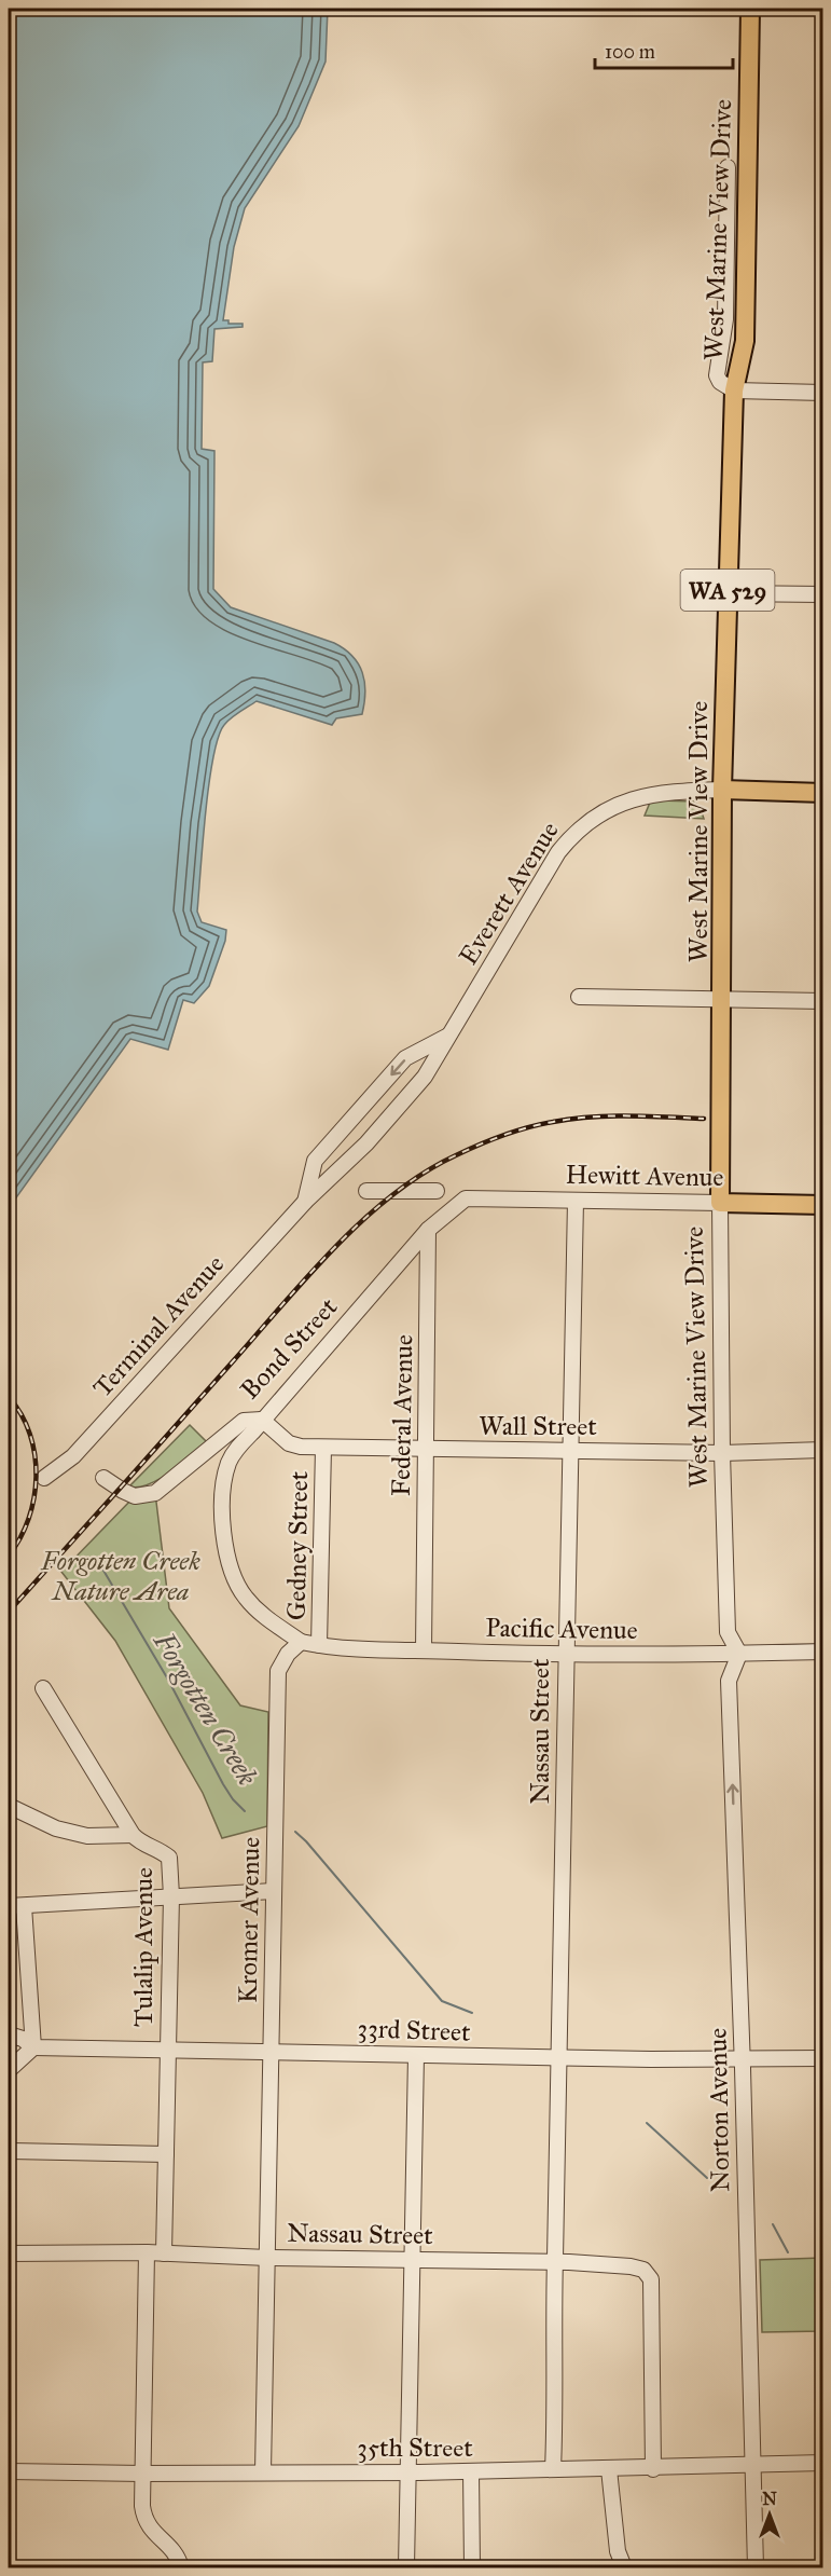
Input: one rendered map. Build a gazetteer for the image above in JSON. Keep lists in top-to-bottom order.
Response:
{
  "streets": {
    "main road": [
      "West Marine View Drive",
      "WA 529",
      "Everett Avenue",
      "Hewitt Avenue"
    ],
    "street": [
      "Terminal Avenue",
      "Bond Street",
      "Federal Avenue",
      "Wall Street",
      "Gedney Street",
      "Pacific Avenue",
      "Nassau Street",
      "Kromer Avenue",
      "Tulalip Avenue",
      "33rd Street",
      "Norton Avenue",
      "35th Street"
    ]
  },
  "crossings": [
    ["West Marine View Drive", "Everett Avenue"],
    ["West Marine View Drive", "Hewitt Avenue"],
    ["West Marine View Drive", "Wall Street"],
    ["West Marine View Drive", "Pacific Avenue"],
    ["West Marine View Drive", "Norton Avenue"],
    ["Everett Avenue", "Terminal Avenue"],
    ["Hewitt Avenue", "Bond Street"],
    ["Hewitt Avenue", "Federal Avenue"],
    ["Hewitt Avenue", "Nassau Street"],
    ["Bond Street", "Federal Avenue"],
    ["Bond Street", "Wall Street"],
    ["Federal Avenue", "Wall Street"],
    ["Federal Avenue", "Pacific Avenue"],
    ["Wall Street", "Gedney Street"],
    ["Wall Street", "Nassau Street"],
    ["Gedney Street", "Pacific Avenue"],
    ["Pacific Avenue", "Nassau Street"],
    ["Pacific Avenue", "Kromer Avenue"],
    ["Pacific Avenue", "Norton Avenue"],
    ["Nassau Street", "Kromer Avenue"],
    ["Nassau Street", "Tulalip Avenue"],
    ["Nassau Street", "33rd Street"],
    ["Nassau Street", "35th Street"],
    ["Kromer Avenue", "33rd Street"],
    ["Kromer Avenue", "35th Street"],
    ["Tulalip Avenue", "33rd Street"],
    ["33rd Street", "Norton Avenue"],
    ["Norton Avenue", "35th Street"]
  ],
  "one_way": ["Norton Avenue"],
  "water": ["Forgotten Creek"],
  "parks": ["Forgotten Creek Nature Area"],
  "scale_bar": "100 m",
  "north": "top"
}
